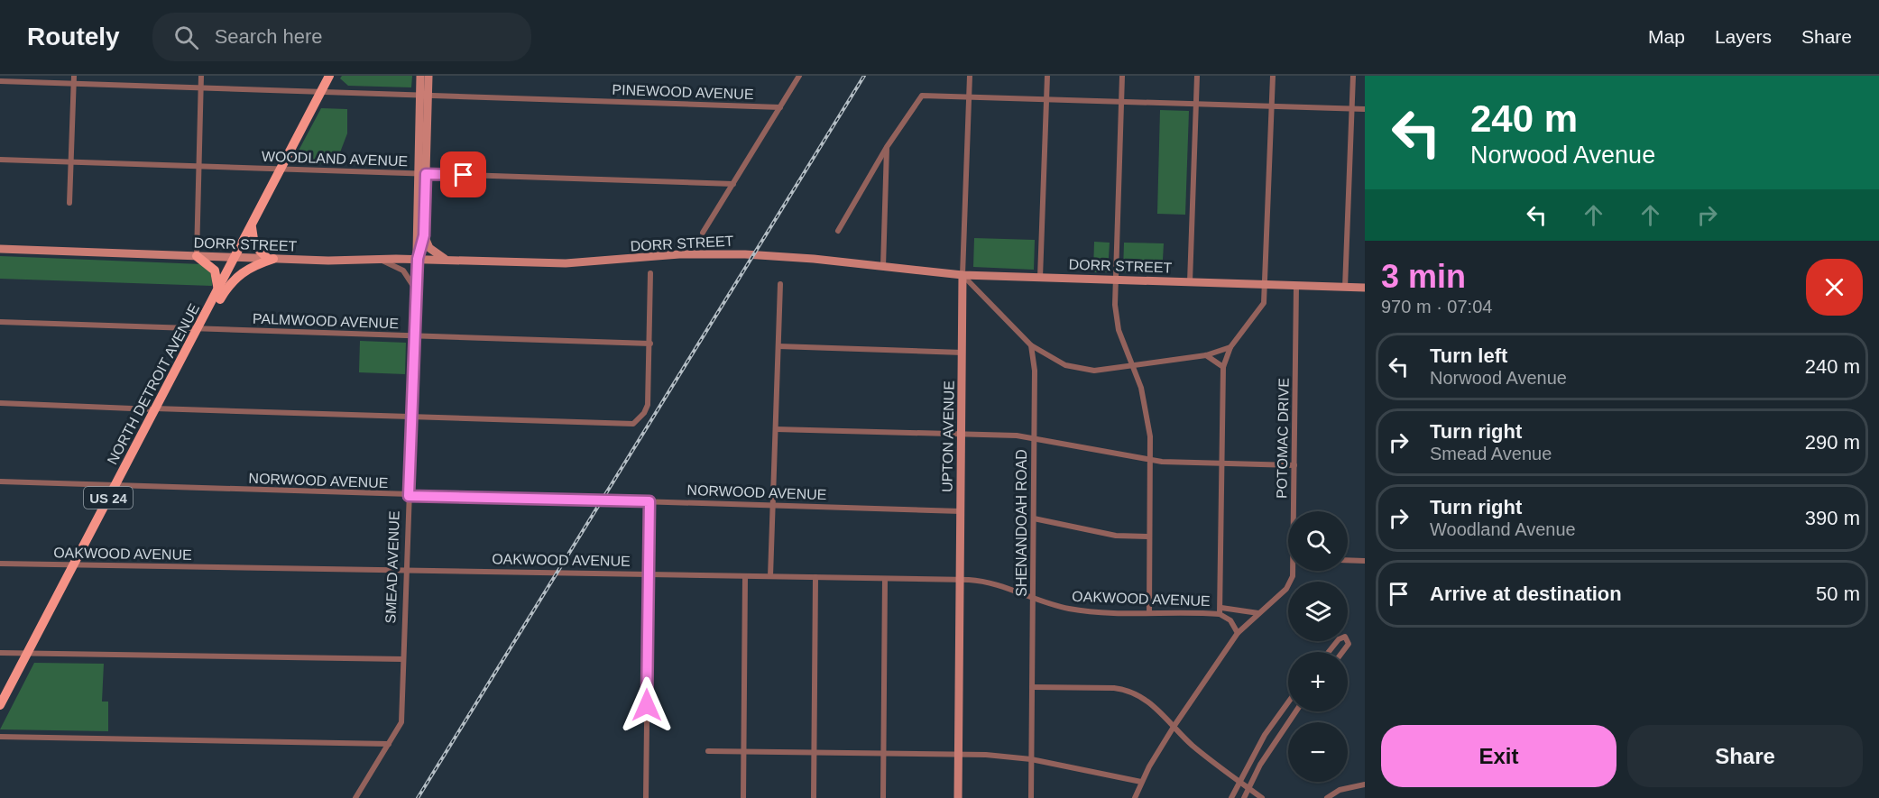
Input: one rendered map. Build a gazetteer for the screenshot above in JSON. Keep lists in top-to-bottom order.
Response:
{
  "streets": {
    "main road": [
      "DORR STREET",
      "NORTH DETROIT AVENUE",
      "UPTON AVENUE",
      "US 24",
      "SMEAD AVENUE"
    ],
    "street": [
      "PINEWOOD AVENUE",
      "WOODLAND AVENUE",
      "PALMWOOD AVENUE",
      "POTOMAC DRIVE",
      "NORWOOD AVENUE",
      "SHENANDOAH ROAD",
      "OAKWOOD AVENUE"
    ]
  },
  "crossings": [
    ["PINEWOOD AVENUE", "NORTH DETROIT AVENUE"],
    ["PINEWOOD AVENUE", "SMEAD AVENUE"],
    ["WOODLAND AVENUE", "NORTH DETROIT AVENUE"],
    ["WOODLAND AVENUE", "SMEAD AVENUE"],
    ["DORR STREET", "NORTH DETROIT AVENUE"],
    ["DORR STREET", "UPTON AVENUE"],
    ["DORR STREET", "POTOMAC DRIVE"],
    ["DORR STREET", "SMEAD AVENUE"],
    ["PALMWOOD AVENUE", "NORTH DETROIT AVENUE"],
    ["PALMWOOD AVENUE", "SMEAD AVENUE"],
    ["NORTH DETROIT AVENUE", "NORWOOD AVENUE"],
    ["NORTH DETROIT AVENUE", "OAKWOOD AVENUE"],
    ["UPTON AVENUE", "NORWOOD AVENUE"],
    ["UPTON AVENUE", "OAKWOOD AVENUE"],
    ["POTOMAC DRIVE", "OAKWOOD AVENUE"],
    ["NORWOOD AVENUE", "SMEAD AVENUE"],
    ["SHENANDOAH ROAD", "OAKWOOD AVENUE"],
    ["OAKWOOD AVENUE", "SMEAD AVENUE"]
  ],
  "page": {
    "header": "Routely",
    "search": "Search here",
    "nav": ["Map", "Layers", "Share"],
    "turn": ["240 m", "Norwood Avenue"],
    "heading": ["3 min", "970 m · 07:04"],
    "list": [
      {
        "name": "Turn left",
        "note": "Norwood Avenue",
        "value": "240 m"
      },
      {
        "name": "Turn right",
        "note": "Smead Avenue",
        "value": "290 m"
      },
      {
        "name": "Turn right",
        "note": "Woodland Avenue",
        "value": "390 m"
      },
      {
        "name": "Arrive at destination",
        "value": "50 m"
      }
    ],
    "map_buttons": ["+", "−"],
    "buttons": ["Exit", "Share"]
  }
}
